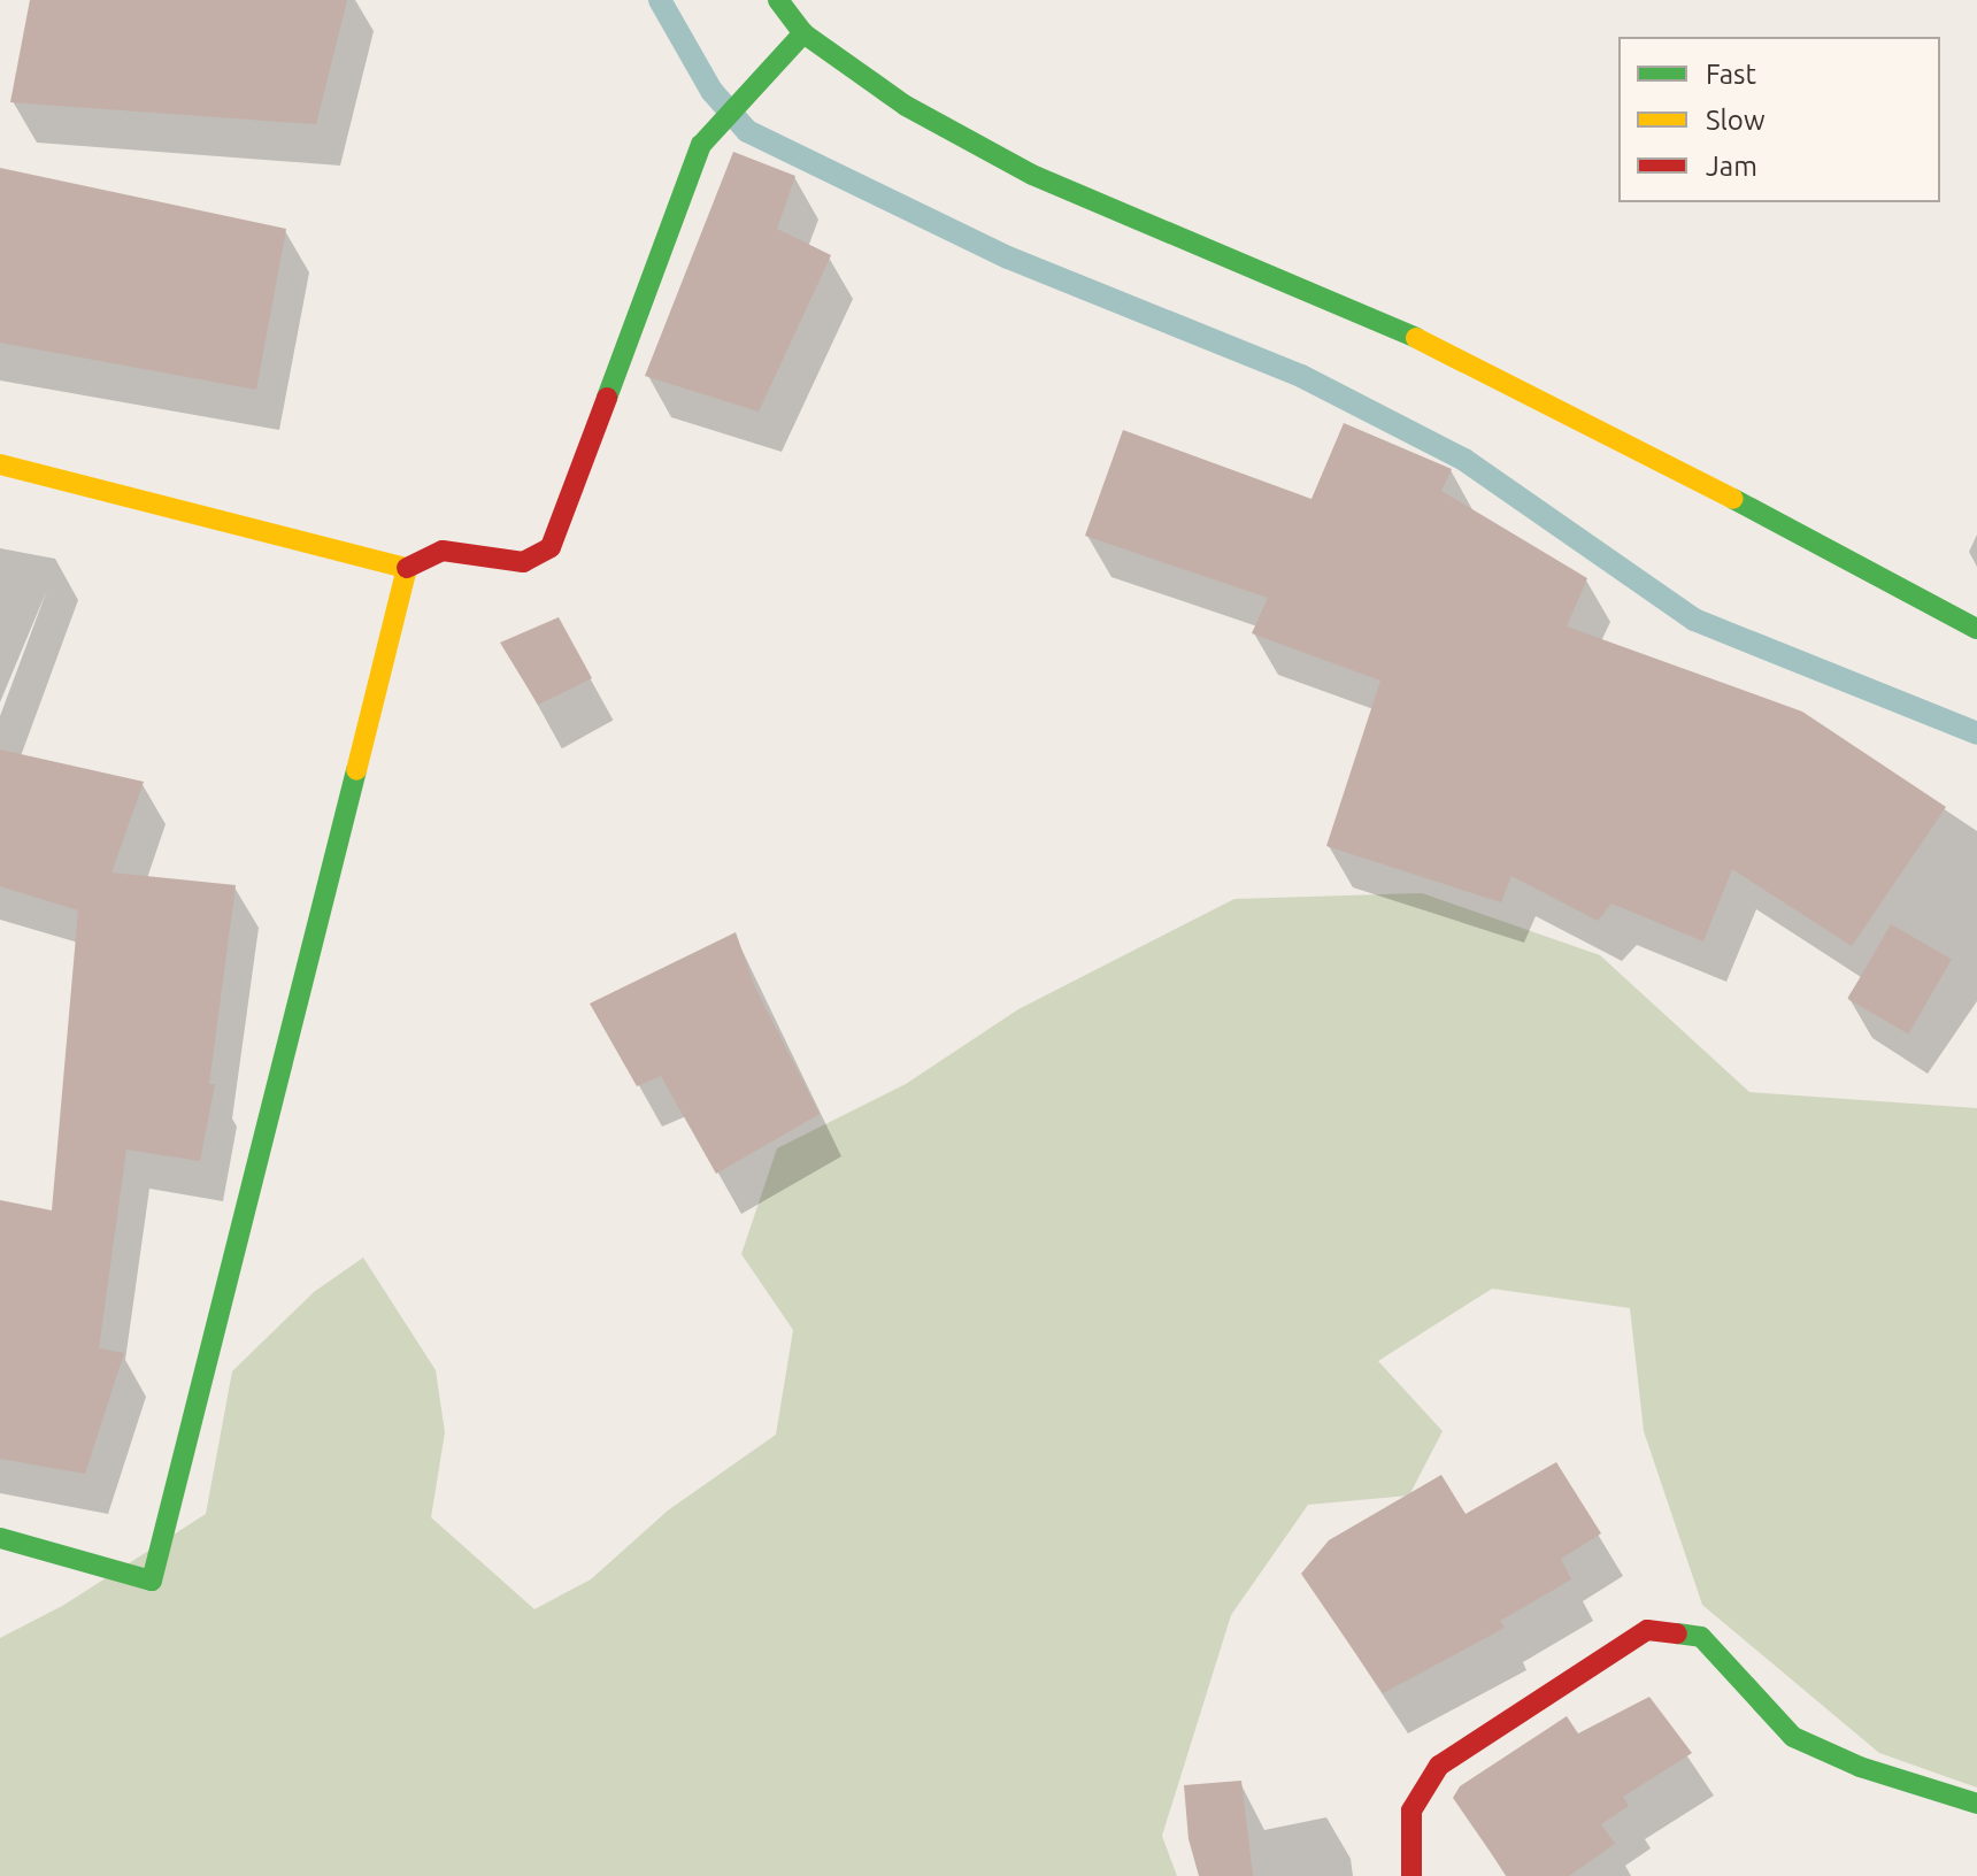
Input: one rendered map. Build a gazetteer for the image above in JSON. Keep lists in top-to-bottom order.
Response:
{
  "legend": ["Fast", "Slow", "Jam"]
}
